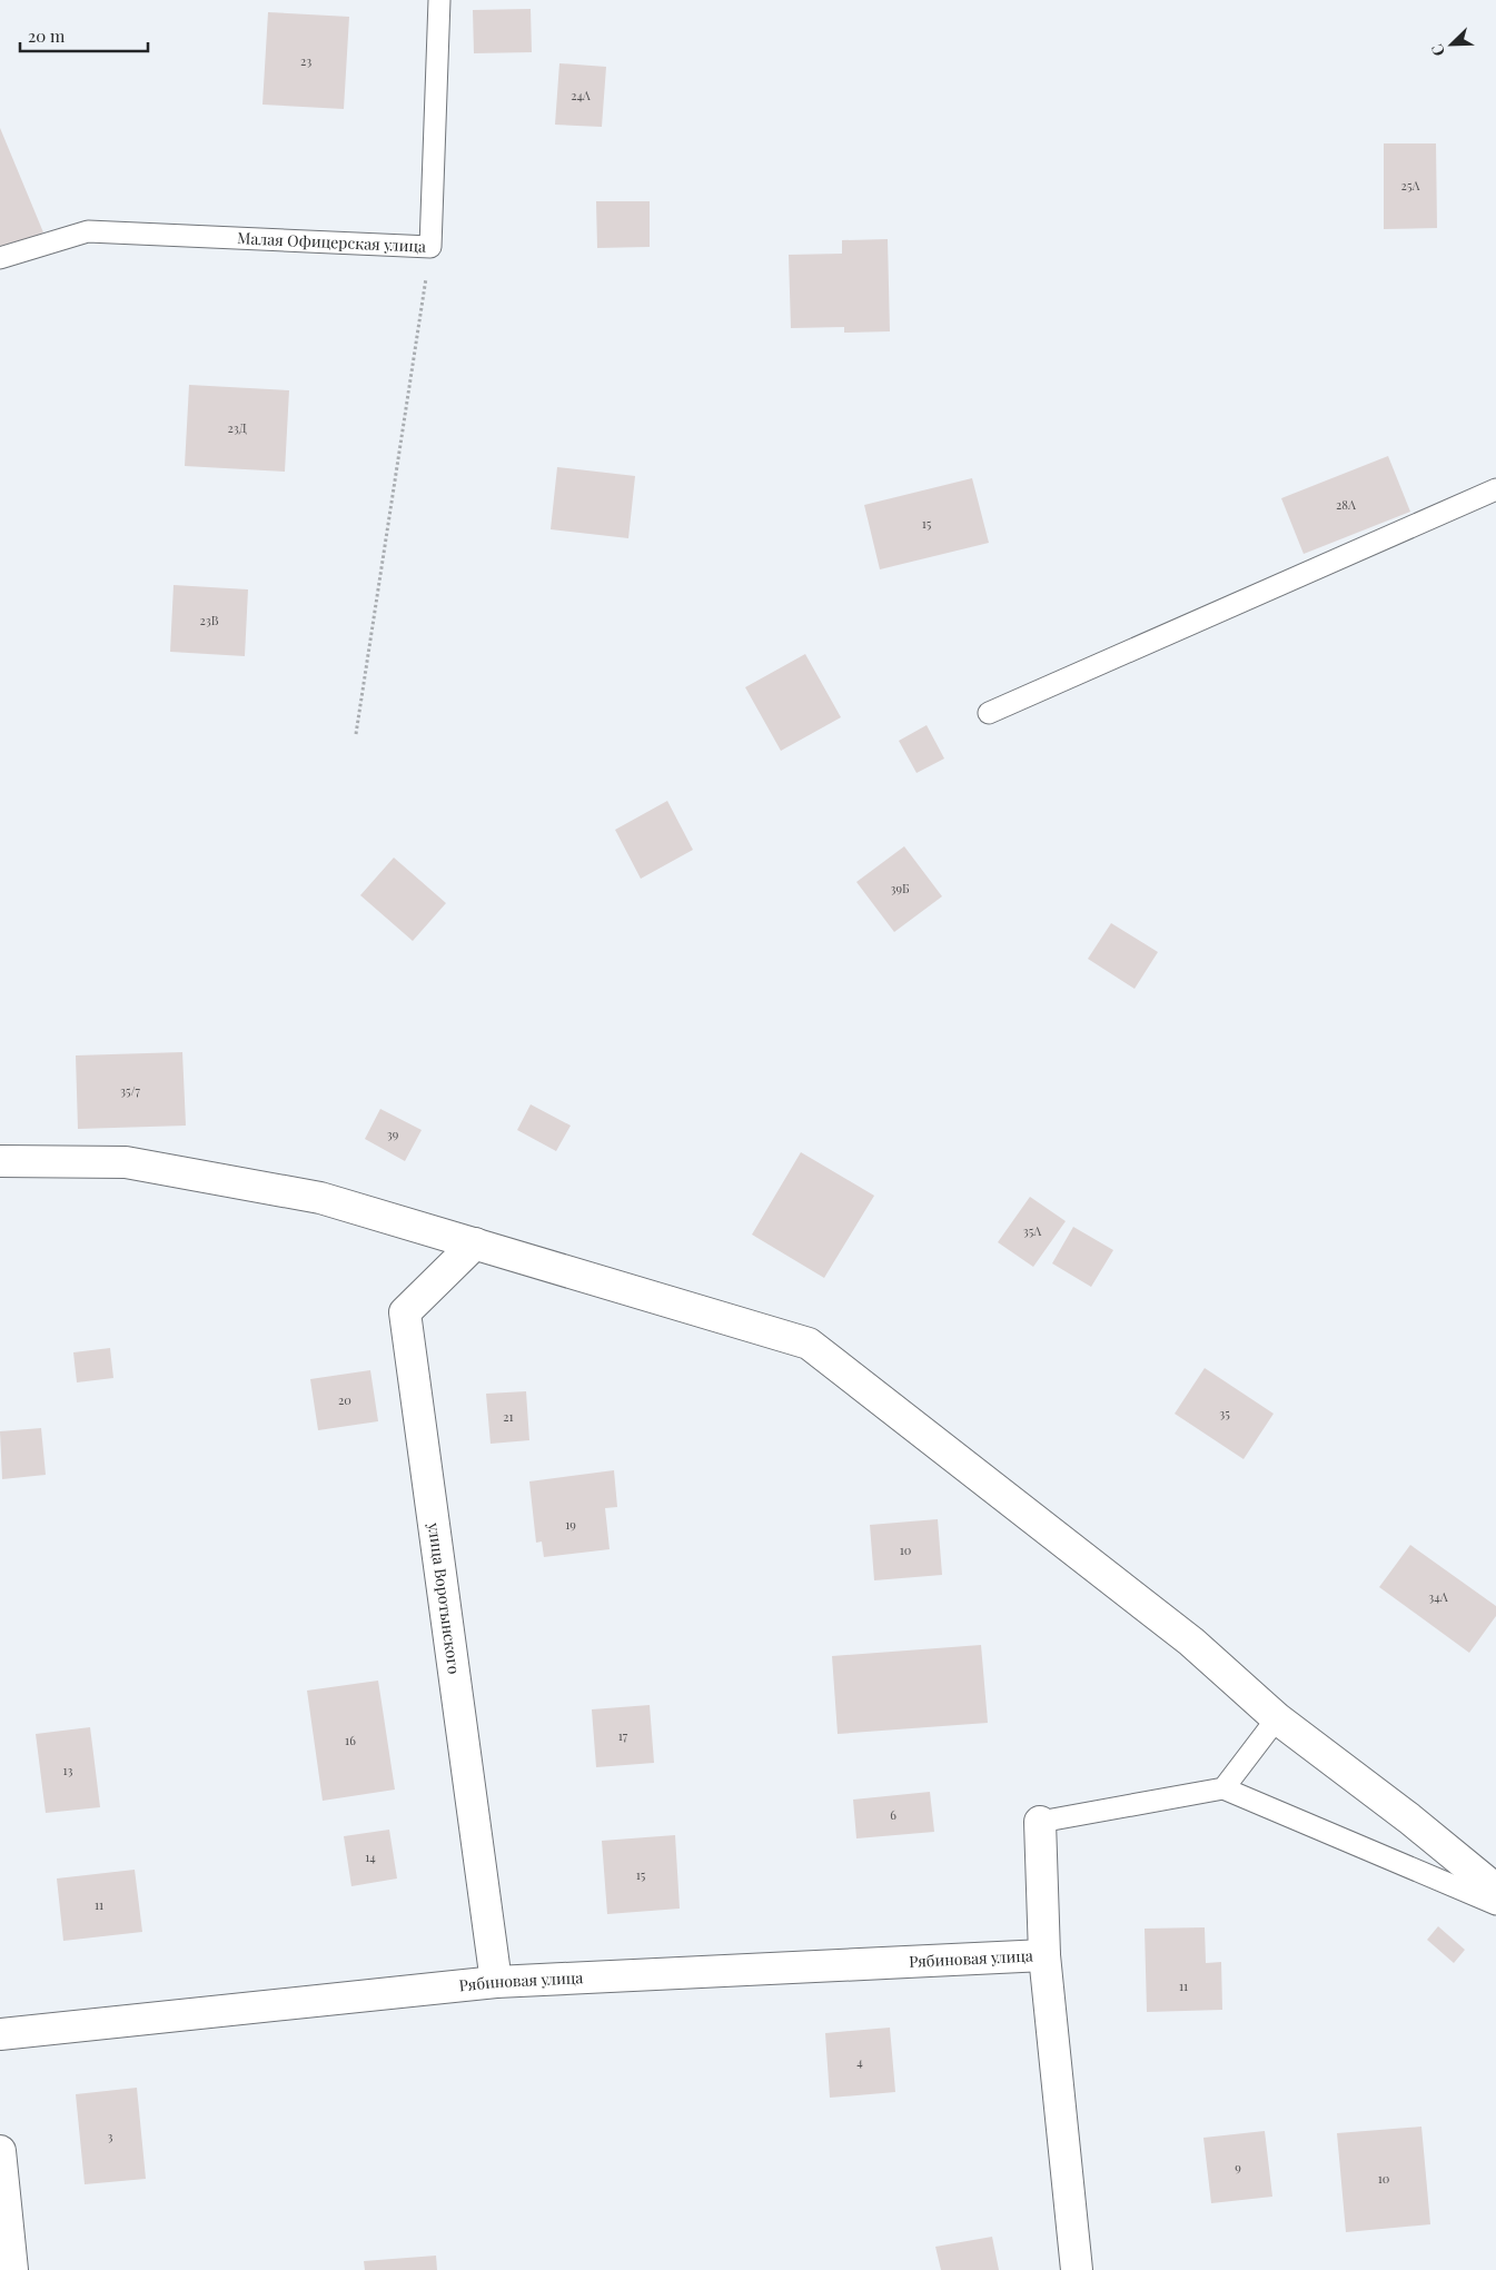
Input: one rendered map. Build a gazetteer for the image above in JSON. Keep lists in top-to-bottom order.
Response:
{
  "streets": {
    "street": ["улица Воротынского", "Рябиновая улица"],
    "lane": ["Малая Офицерская улица"]
  },
  "crossings": [
    ["улица Воротынского", "Рябиновая улица"]
  ],
  "house_numbers": [
    "23",
    "24А",
    "25А",
    "23Д",
    "28А",
    "15",
    "23В",
    "39Б",
    "35/7",
    "39",
    "35А",
    "20",
    "35",
    "21",
    "19",
    "10",
    "34А",
    "17",
    "16",
    "13",
    "6",
    "14",
    "15",
    "11",
    "11",
    "4",
    "3",
    "9",
    "10"
  ],
  "scale_bar": "20 m",
  "north": "bottom left"
}
